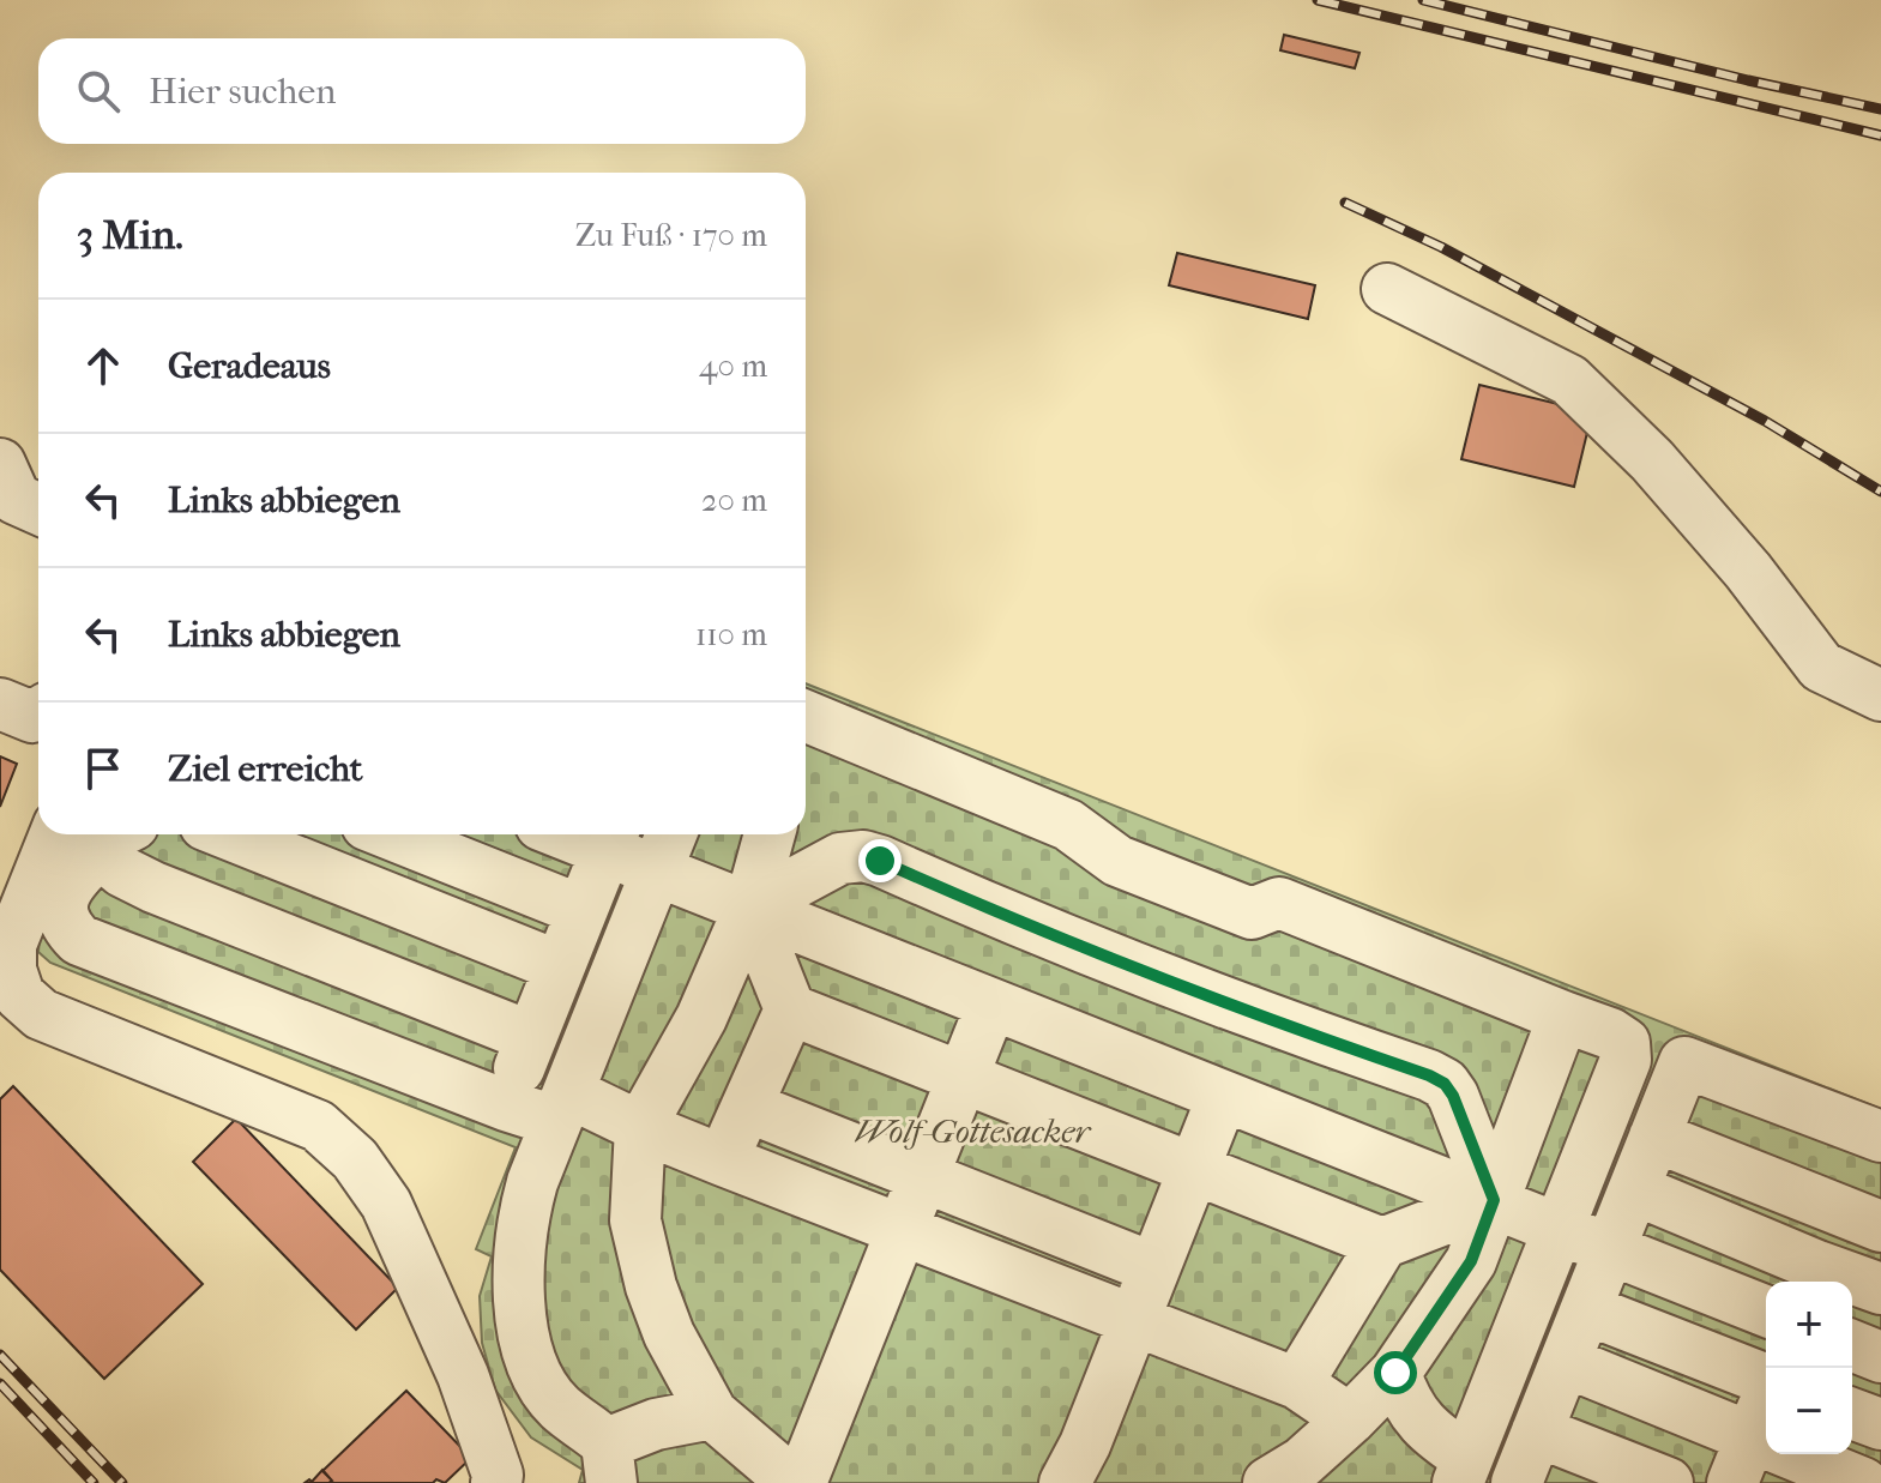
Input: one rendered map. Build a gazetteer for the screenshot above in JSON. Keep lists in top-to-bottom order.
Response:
{
  "parks": ["Wolf-Gottesacker"],
  "page": {
    "search": "Hier suchen",
    "heading": ["3 Min.", "Zu Fuß · 170 m"],
    "list": [
      ["Geradeaus", "40 m"],
      ["Links abbiegen", "20 m"],
      ["Links abbiegen", "110 m"],
      "Ziel erreicht"
    ],
    "map_buttons": ["+", "−"]
  }
}
